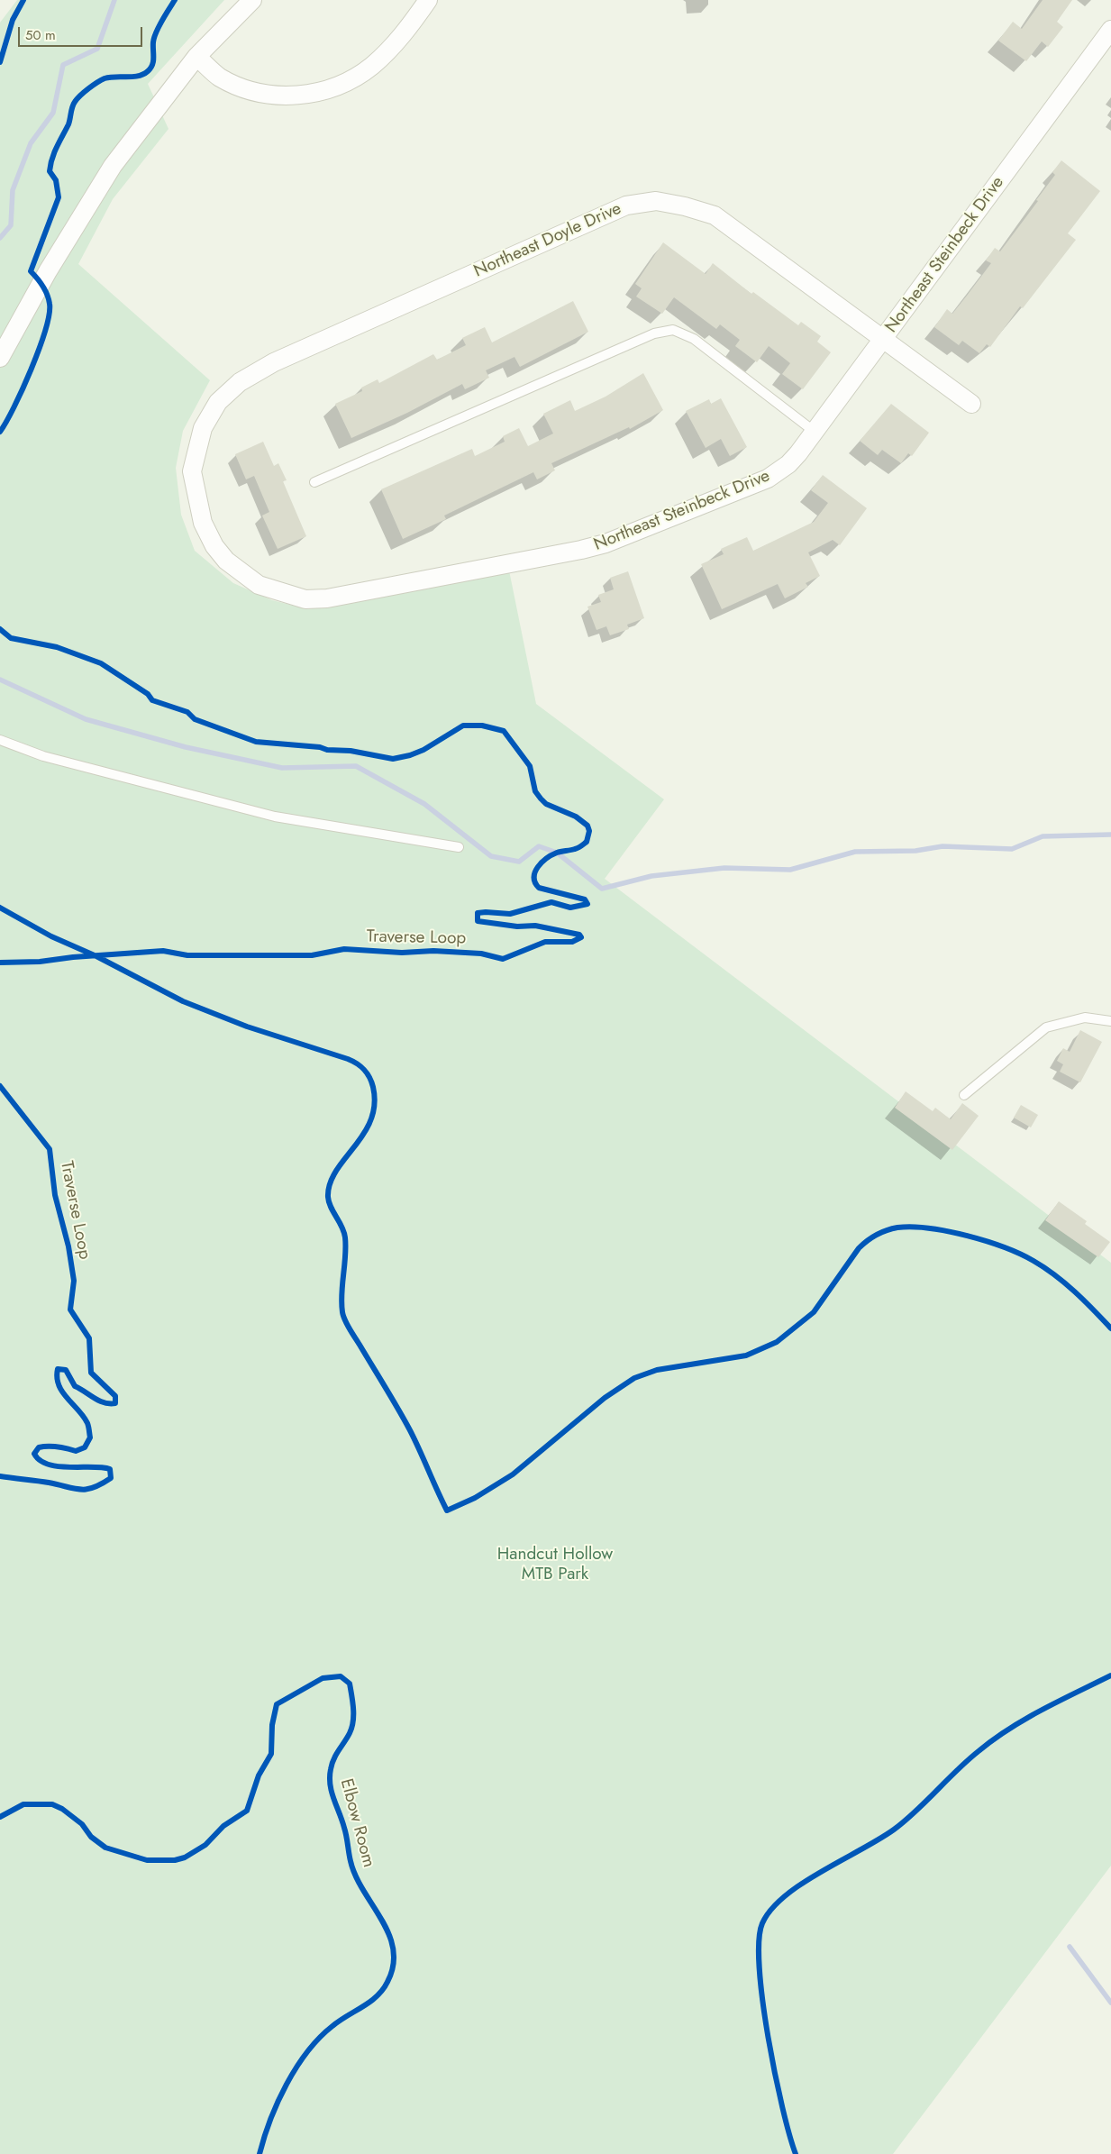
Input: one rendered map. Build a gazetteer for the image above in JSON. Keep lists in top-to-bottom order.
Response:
{
  "streets": {
    "street": ["Northeast Doyle Drive", "Northeast Steinbeck Drive"],
    "cycle path": ["Traverse Loop", "Elbow Room"]
  },
  "crossings": [
    ["Northeast Doyle Drive", "Northeast Steinbeck Drive"]
  ],
  "parks": ["Handcut Hollow MTB Park"],
  "scale_bar": "50 m"
}
